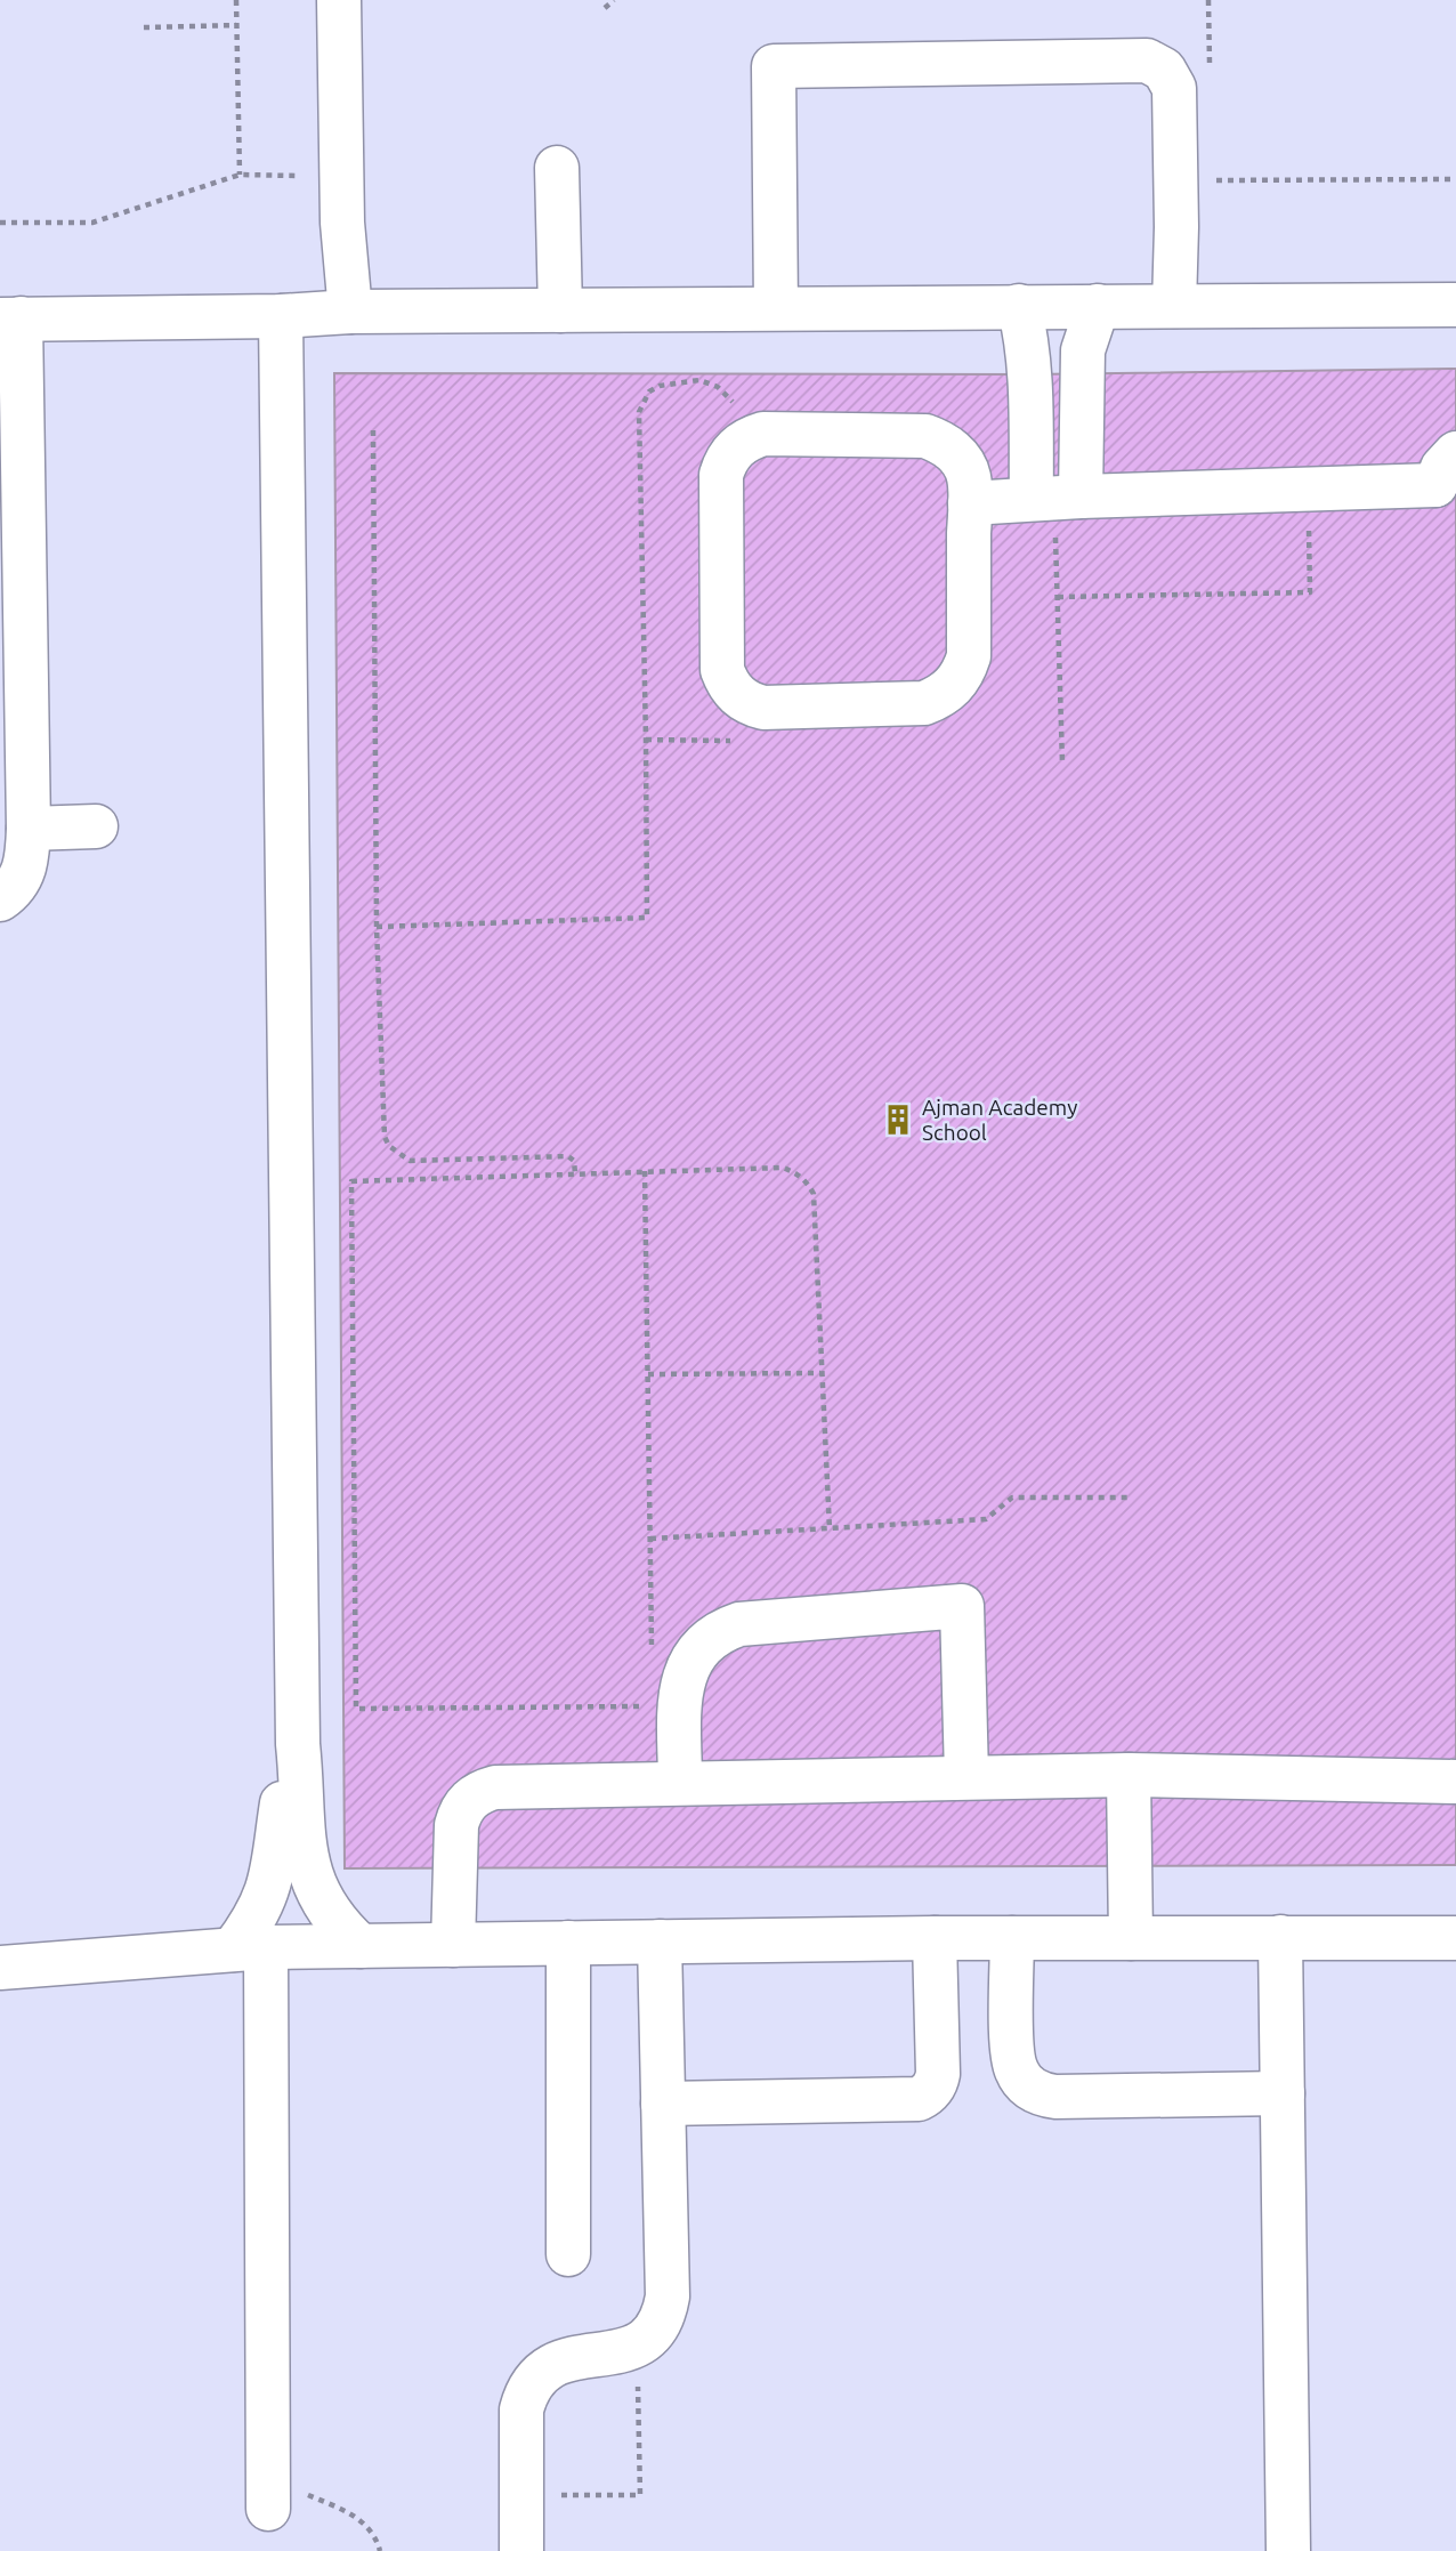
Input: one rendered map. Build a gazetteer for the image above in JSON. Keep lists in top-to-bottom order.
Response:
{
  "places": {
    "building": ["Ajman Academy School"]
  }
}
